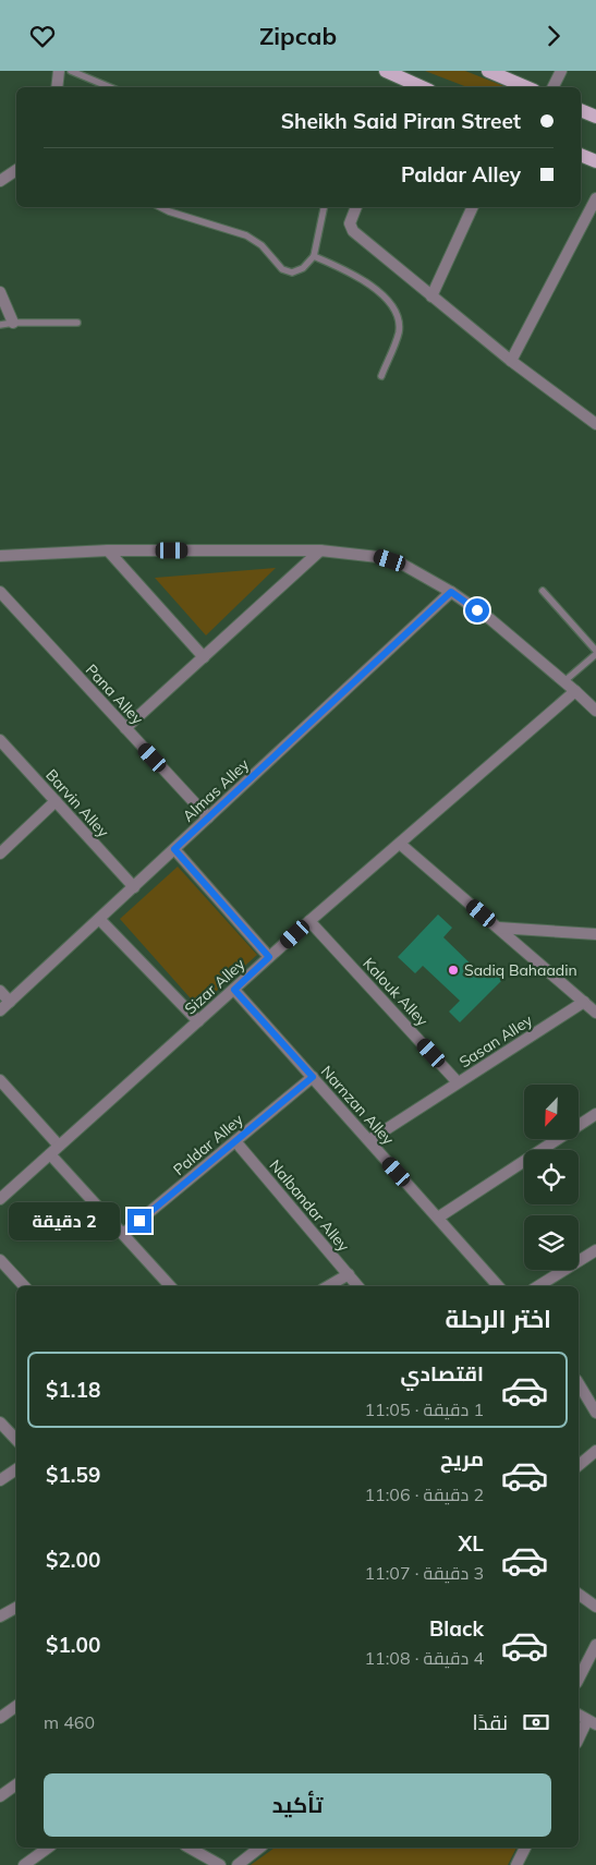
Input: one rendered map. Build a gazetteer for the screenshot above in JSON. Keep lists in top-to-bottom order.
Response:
{
  "streets": {
    "street": [
      "Pana Alley",
      "Almas Alley",
      "Barvin Alley",
      "Sizar Alley",
      "Kalouk Alley",
      "Sasan Alley",
      "Narnzan Alley",
      "Paldar Alley",
      "Nalbandar Alley"
    ]
  },
  "crossings": [
    ["Pana Alley", "Almas Alley"],
    ["Almas Alley", "Barvin Alley"],
    ["Sizar Alley", "Kalouk Alley"],
    ["Sizar Alley", "Narnzan Alley"],
    ["Kalouk Alley", "Sasan Alley"],
    ["Sasan Alley", "Narnzan Alley"],
    ["Narnzan Alley", "Paldar Alley"],
    ["Paldar Alley", "Nalbandar Alley"]
  ],
  "places": ["Sadiq Bahaadin"],
  "north": "bottom left",
  "page": {
    "header": "Zipcab",
    "banner": ["Sheikh Said Piran Street", "Paldar Alley"],
    "bubble": "2 دقيقة",
    "heading": "اختر الرحلة",
    "list": [
      {
        "name": "اقتصادي",
        "note": "1 دقيقة · 11:05",
        "value": "$1.18"
      },
      {
        "name": "مريح",
        "note": "2 دقيقة · 11:06",
        "value": "$1.59"
      },
      {
        "name": "XL",
        "note": "3 دقيقة · 11:07",
        "value": "$2.00"
      },
      {
        "name": "Black",
        "note": "4 دقيقة · 11:08",
        "value": "$1.00"
      }
    ],
    "pay": ["نقدًا", "460 m"],
    "buttons": "تأكيد"
  }
}
